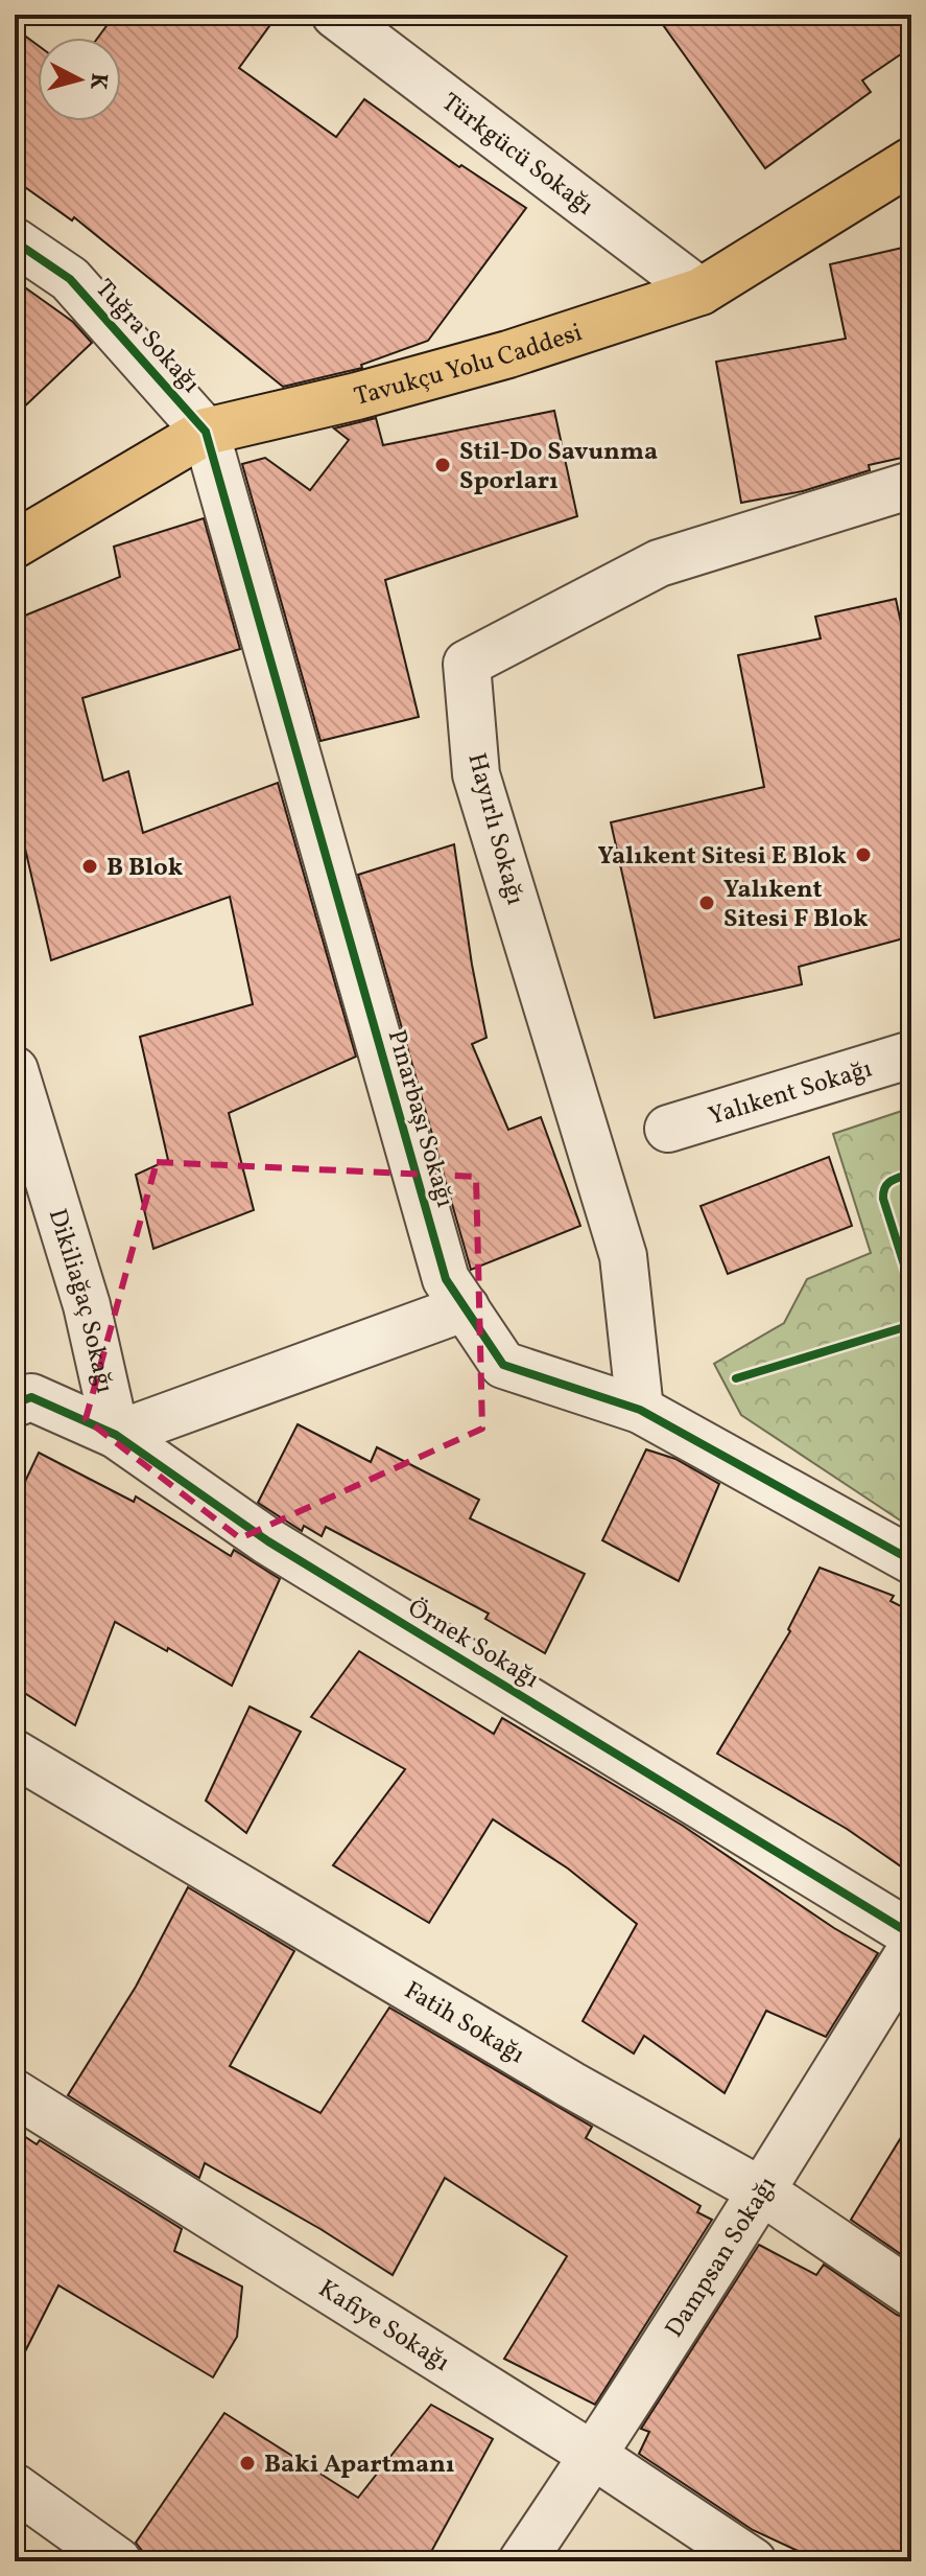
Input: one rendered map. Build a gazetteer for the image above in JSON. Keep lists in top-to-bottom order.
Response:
{
  "streets": {
    "main road": ["Tavukçu Yolu Caddesi"],
    "street": [
      "Türkgücü Sokağı",
      "Tuğra Sokağı",
      "Hayırlı Sokağı",
      "Yalıkent Sokağı",
      "Pınarbaşı Sokağı",
      "Dikiliağaç Sokağı",
      "Örnek Sokağı",
      "Fatih Sokağı",
      "Dampsan Sokağı",
      "Kafiye Sokağı"
    ]
  },
  "crossings": [
    ["Türkgücü Sokağı", "Tavukçu Yolu Caddesi"],
    ["Tuğra Sokağı", "Tavukçu Yolu Caddesi"],
    ["Tuğra Sokağı", "Pınarbaşı Sokağı"],
    ["Tavukçu Yolu Caddesi", "Pınarbaşı Sokağı"],
    ["Hayırlı Sokağı", "Pınarbaşı Sokağı"],
    ["Dikiliağaç Sokağı", "Örnek Sokağı"],
    ["Fatih Sokağı", "Dampsan Sokağı"],
    ["Dampsan Sokağı", "Kafiye Sokağı"]
  ],
  "places": [
    "Stil-Do Savunma Sporları",
    "Yalıkent Sitesi E Blok",
    "B Blok",
    "Yalıkent Sitesi F Blok",
    "Baki Apartmanı"
  ],
  "north": "right"
}
